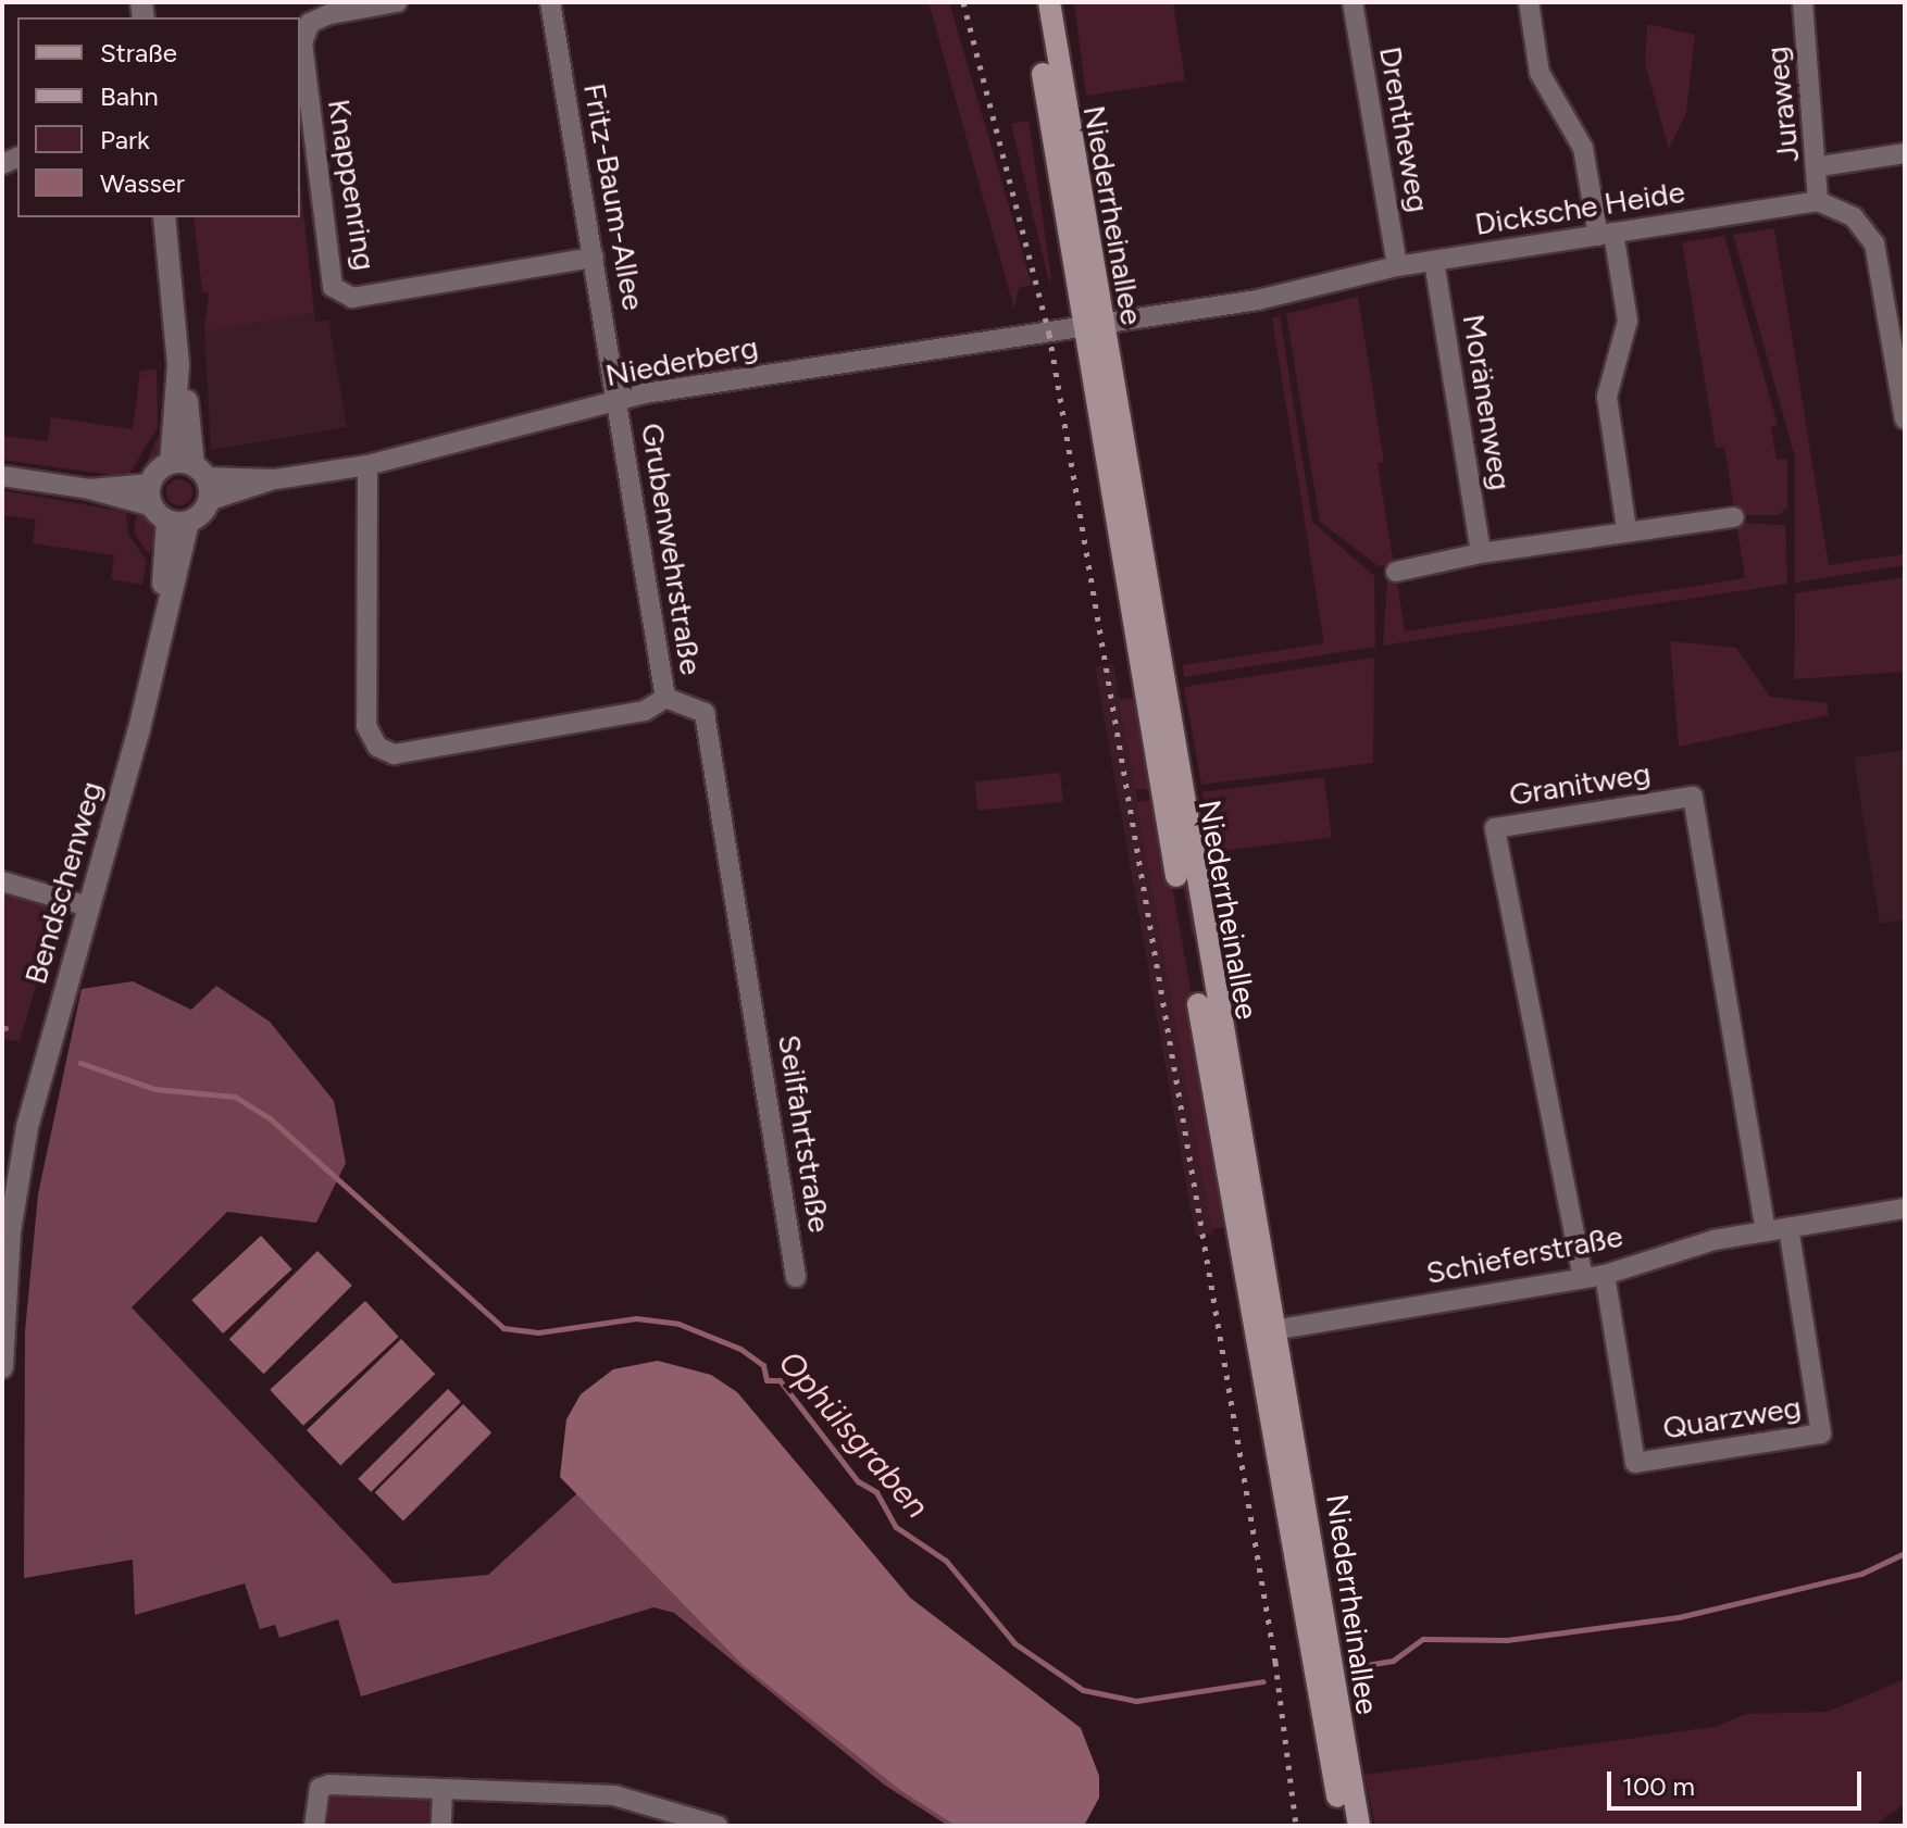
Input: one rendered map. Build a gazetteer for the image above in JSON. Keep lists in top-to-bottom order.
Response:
{
  "streets": {
    "main road": ["Niederrheinallee"],
    "street": [
      "Juraweg",
      "Drentheweg",
      "Knappenring",
      "Fritz-Baum-Allee",
      "Dicksche Heide",
      "Niederberg",
      "Moränenweg",
      "Grubenwehrstraße",
      "Granitweg",
      "Bendschenweg",
      "Seilfahrtstraße",
      "Schieferstraße",
      "Quarzweg"
    ]
  },
  "crossings": [
    ["Juraweg", "Dicksche Heide"],
    ["Drentheweg", "Dicksche Heide"],
    ["Knappenring", "Fritz-Baum-Allee"],
    ["Fritz-Baum-Allee", "Niederberg"],
    ["Fritz-Baum-Allee", "Grubenwehrstraße"],
    ["Dicksche Heide", "Niederrheinallee"],
    ["Dicksche Heide", "Niederberg"],
    ["Dicksche Heide", "Moränenweg"],
    ["Niederrheinallee", "Niederberg"],
    ["Niederrheinallee", "Schieferstraße"],
    ["Niederberg", "Grubenwehrstraße"],
    ["Grubenwehrstraße", "Seilfahrtstraße"],
    ["Granitweg", "Schieferstraße"],
    ["Schieferstraße", "Quarzweg"]
  ],
  "water": ["Ophülsgraben"],
  "legend": [
    "Straße",
    "Bahn",
    "Park",
    "Wasser"
  ],
  "scale_bar": "100 m"
}
